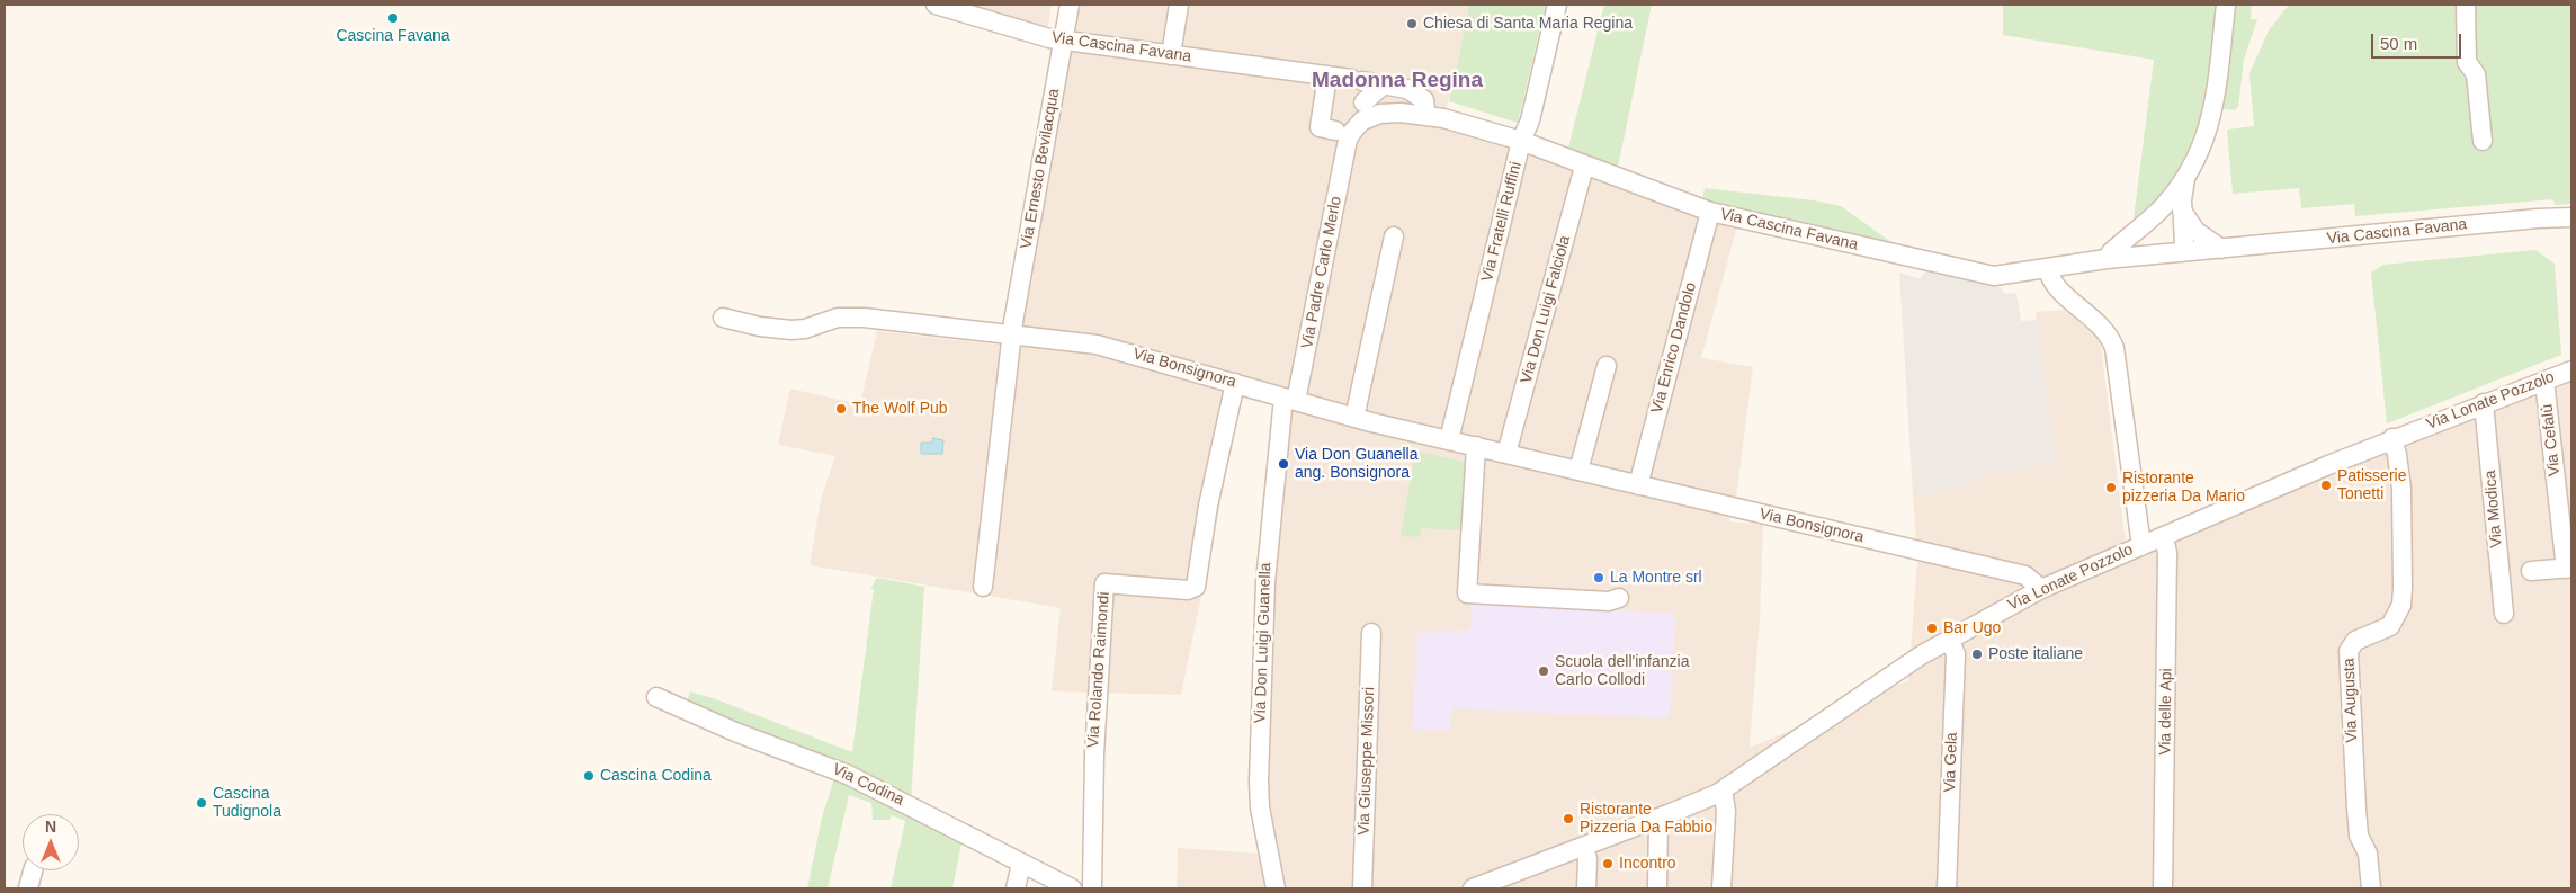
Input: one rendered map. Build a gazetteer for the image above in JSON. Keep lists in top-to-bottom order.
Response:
{
  "streets": {
    "street": [
      "Via Cascina Favana",
      "Via Ernesto Bevilacqua",
      "Via Fratelli Ruffini",
      "Via Padre Carlo Merlo",
      "Via Don Luigi Falciola",
      "Via Enrico Dandolo",
      "Via Bonsignora",
      "Via Lonate Pozzolo",
      "Via Cefalù",
      "Via Modica",
      "Via Don Luigi Guanella",
      "Via Rolando Raimondi",
      "Via Augusta",
      "Via delle Api",
      "Via Giuseppe Missori",
      "Via Gela",
      "Via Codina"
    ]
  },
  "crossings": [
    ["Via Cascina Favana", "Via Ernesto Bevilacqua"],
    ["Via Cascina Favana", "Via Fratelli Ruffini"],
    ["Via Cascina Favana", "Via Padre Carlo Merlo"],
    ["Via Cascina Favana", "Via Don Luigi Falciola"],
    ["Via Cascina Favana", "Via Enrico Dandolo"],
    ["Via Ernesto Bevilacqua", "Via Bonsignora"],
    ["Via Fratelli Ruffini", "Via Bonsignora"],
    ["Via Padre Carlo Merlo", "Via Bonsignora"],
    ["Via Padre Carlo Merlo", "Via Don Luigi Guanella"],
    ["Via Don Luigi Falciola", "Via Bonsignora"],
    ["Via Enrico Dandolo", "Via Bonsignora"],
    ["Via Bonsignora", "Via Lonate Pozzolo"],
    ["Via Bonsignora", "Via Don Luigi Guanella"],
    ["Via Bonsignora", "Via Rolando Raimondi"],
    ["Via Lonate Pozzolo", "Via Cefalù"],
    ["Via Lonate Pozzolo", "Via Modica"],
    ["Via Lonate Pozzolo", "Via Augusta"],
    ["Via Lonate Pozzolo", "Via delle Api"],
    ["Via Lonate Pozzolo", "Via Gela"]
  ],
  "districts": ["Madonna Regina"],
  "places": [
    "Cascina Favana",
    "Chiesa di Santa Maria Regina",
    "The Wolf Pub",
    "Via Don Guanella ang. Bonsignora",
    "Patisserie Tonetti",
    "Ristorante pizzeria Da Mario",
    "La Montre srl",
    "Bar Ugo",
    "Poste italiane",
    "Scuola dell'infanzia Carlo Collodi",
    "Cascina Codina",
    "Cascina Tudignola",
    "Ristorante Pizzeria Da Fabbio",
    "Incontro"
  ],
  "scale_bar": "50 m",
  "north": "top"
}
